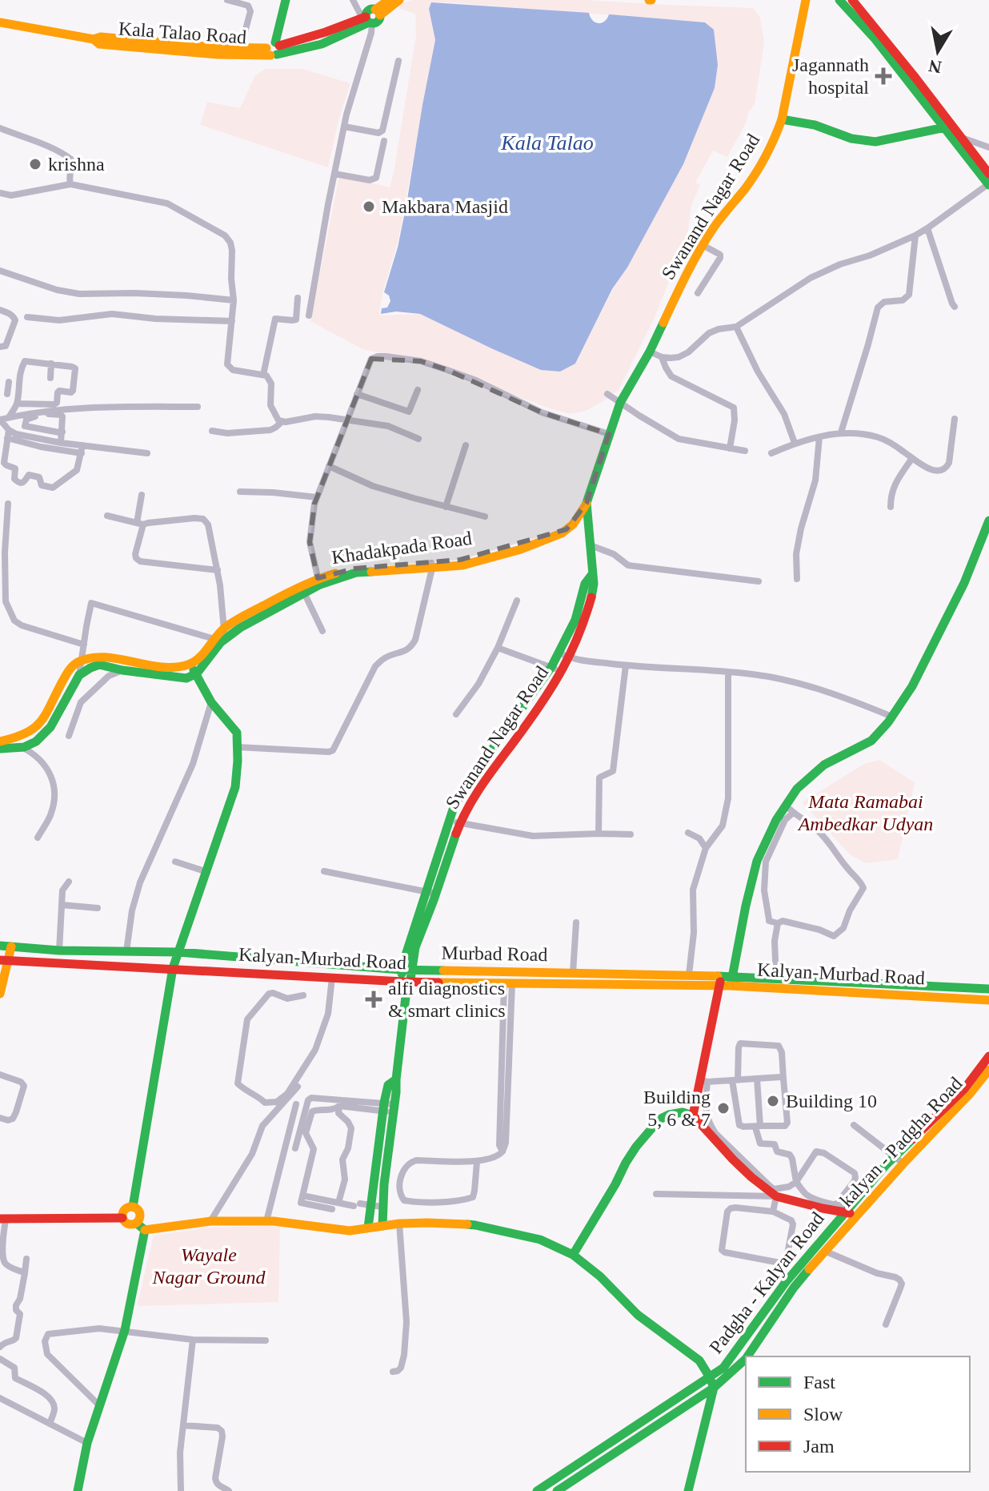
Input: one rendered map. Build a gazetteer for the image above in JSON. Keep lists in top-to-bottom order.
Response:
{
  "streets": {
    "main road": [
      "Kala Talao Road",
      "Swanand Nagar Road",
      "Khadakpada Road",
      "Murbad Road",
      "Kalyan-Murbad Road",
      "kalyan - Padgha Road",
      "Padgha - Kalyan Road"
    ]
  },
  "crossings": [
    ["Swanand Nagar Road", "Murbad Road"],
    ["Swanand Nagar Road", "Kalyan-Murbad Road"],
    ["Murbad Road", "Kalyan-Murbad Road"],
    ["kalyan - Padgha Road", "Padgha - Kalyan Road"]
  ],
  "water": ["Kala Talao"],
  "parks": ["Mata Ramabai Ambedkar Udyan", "Wayale Nagar Ground"],
  "places": {
    "health": ["Jagannath hospital", "alfi diagnostics & smart clinics"],
    "other": [
      "krishna",
      "Makbara Masjid",
      "Building 10",
      "Building 5, 6 & 7"
    ]
  },
  "legend": ["Fast", "Slow", "Jam"],
  "north": "bottom"
}
